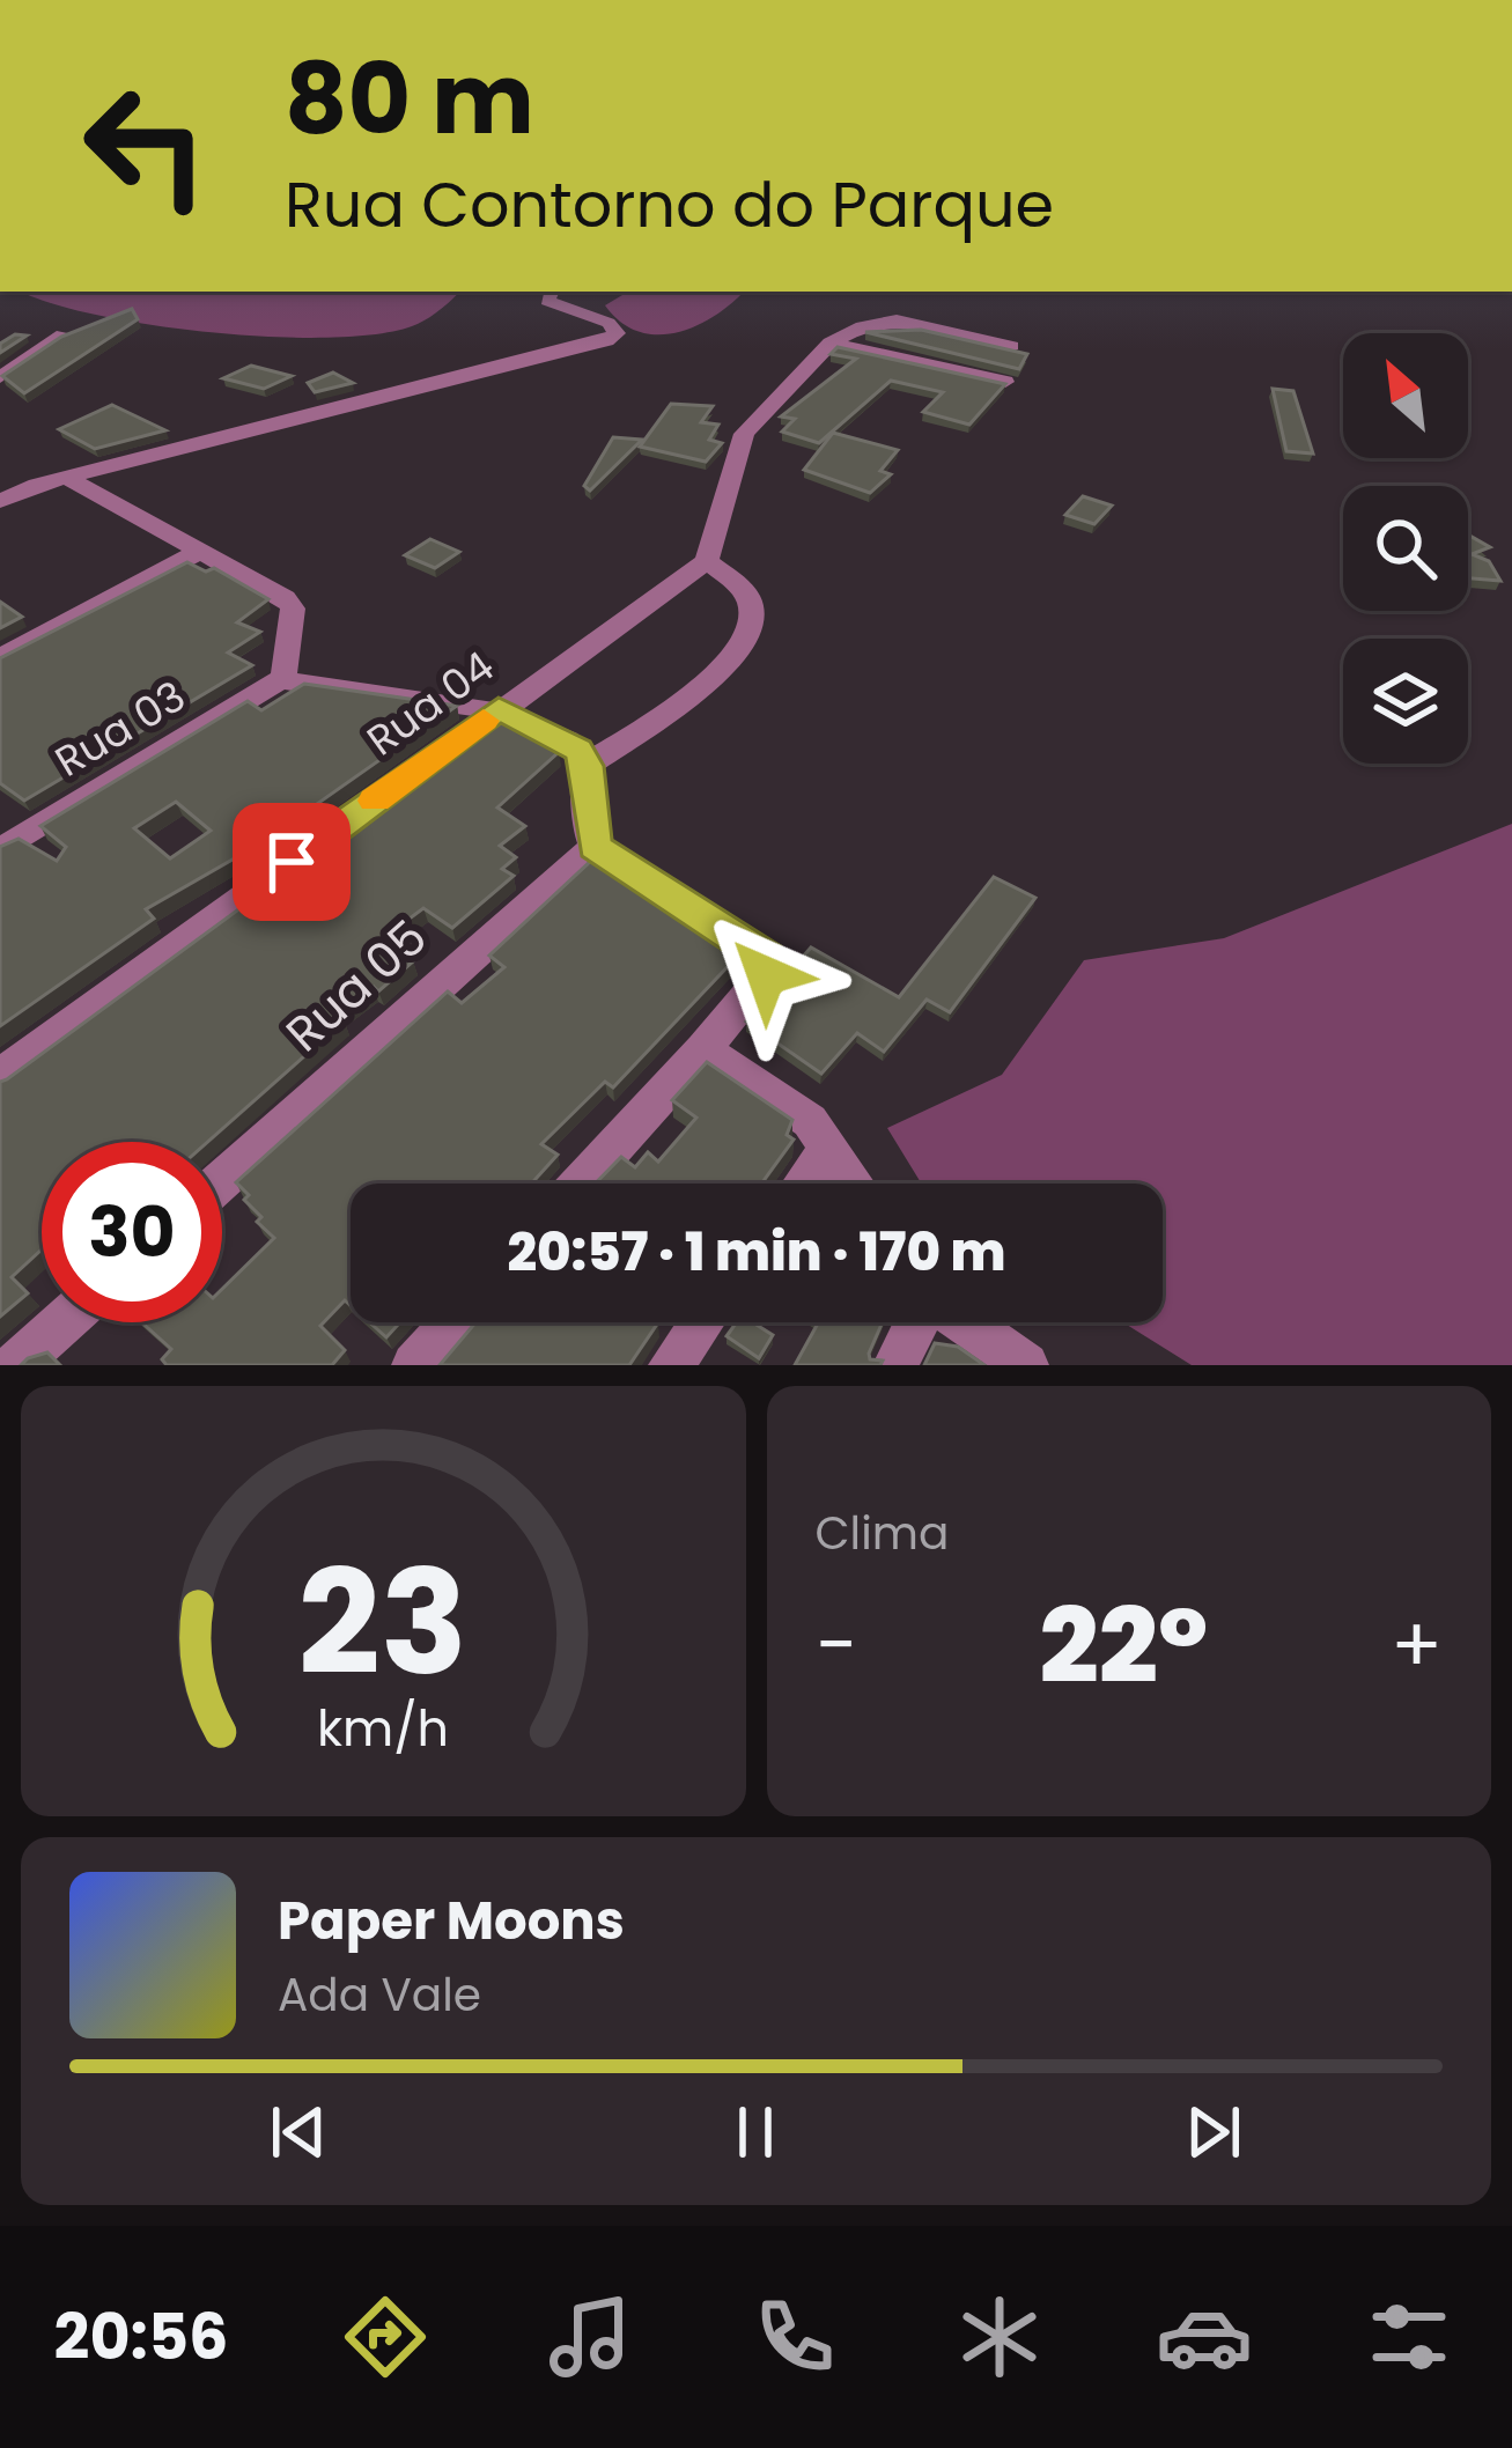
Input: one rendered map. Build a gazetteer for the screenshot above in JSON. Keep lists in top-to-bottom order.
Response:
{
  "streets": {
    "street": ["Rua 04", "Rua 03", "Rua 05"]
  },
  "north": "top left",
  "page": {
    "turn": ["80 m", "Rua Contorno do Parque"],
    "limit": "30",
    "trip": "20:57 · 1 min · 170 m",
    "tile": "Clima",
    "heat": ["−", "22°", "+"],
    "song": ["Paper Moons", "Ada Vale"],
    "tabs": "20:56",
    "gauge": ["23", "km/h"]
  }
}
